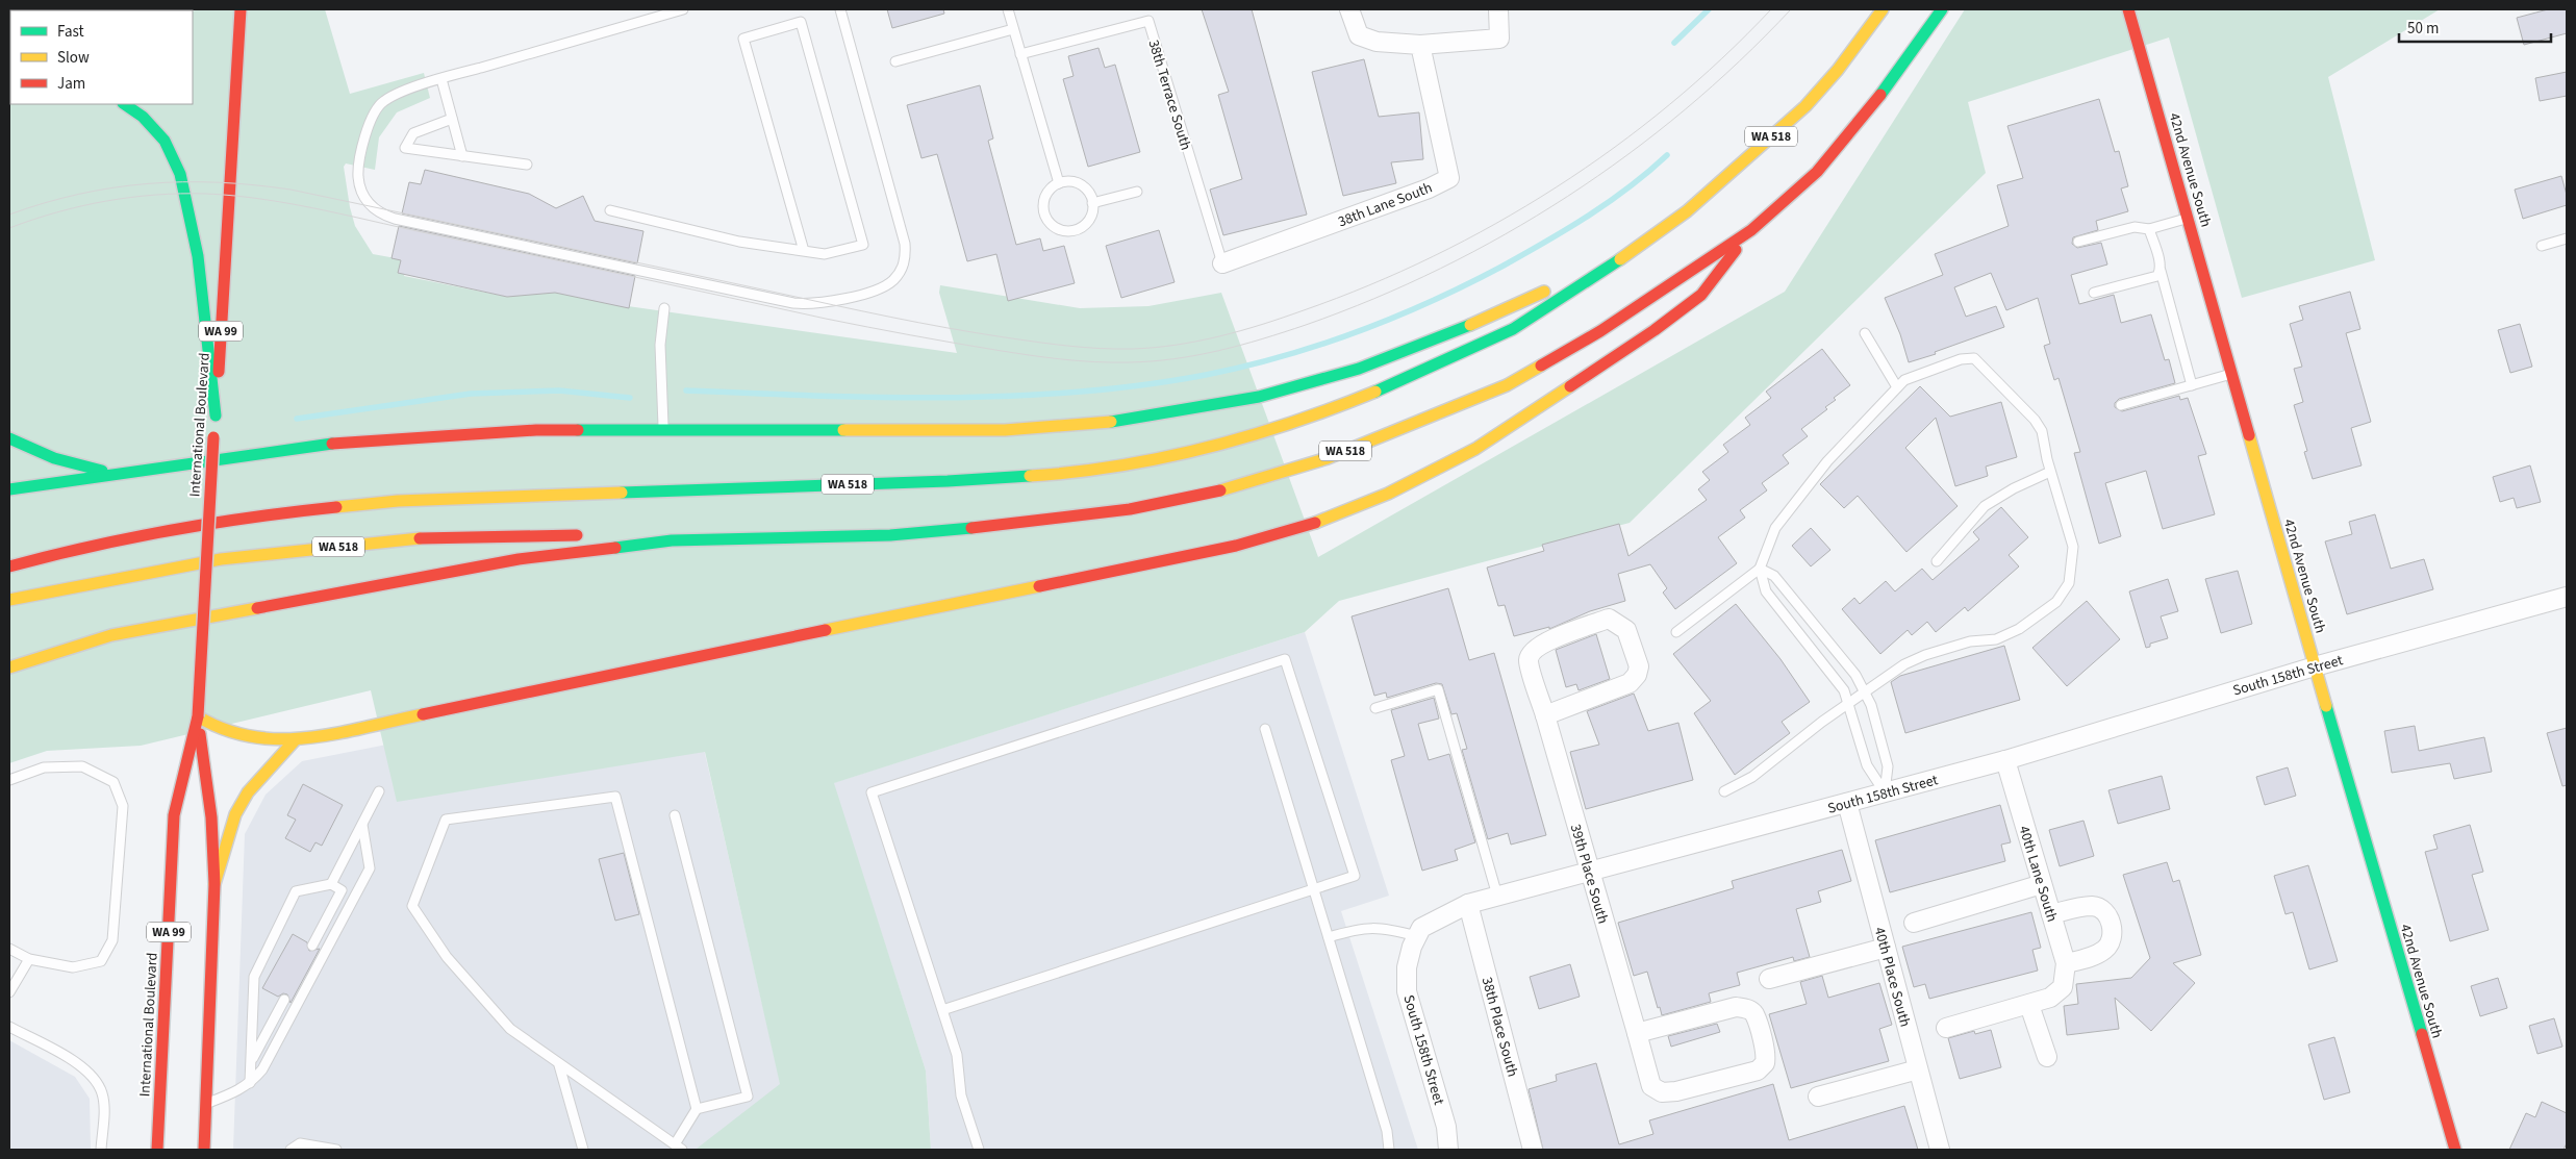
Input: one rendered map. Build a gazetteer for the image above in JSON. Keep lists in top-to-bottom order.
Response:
{
  "streets": {
    "main road": [
      "WA 518",
      "42nd Avenue South",
      "WA 99",
      "International Boulevard"
    ],
    "street": [
      "38th Lane South",
      "South 158th Street",
      "39th Place South",
      "40th Lane South",
      "40th Place South",
      "38th Place South"
    ],
    "lane": ["38th Terrace South"]
  },
  "crossings": [
    ["38th Terrace South", "38th Lane South"],
    ["42nd Avenue South", "South 158th Street"],
    ["South 158th Street", "39th Place South"],
    ["South 158th Street", "40th Lane South"],
    ["South 158th Street", "40th Place South"],
    ["South 158th Street", "38th Place South"]
  ],
  "legend": ["Fast", "Slow", "Jam"],
  "scale_bar": "50 m"
}
